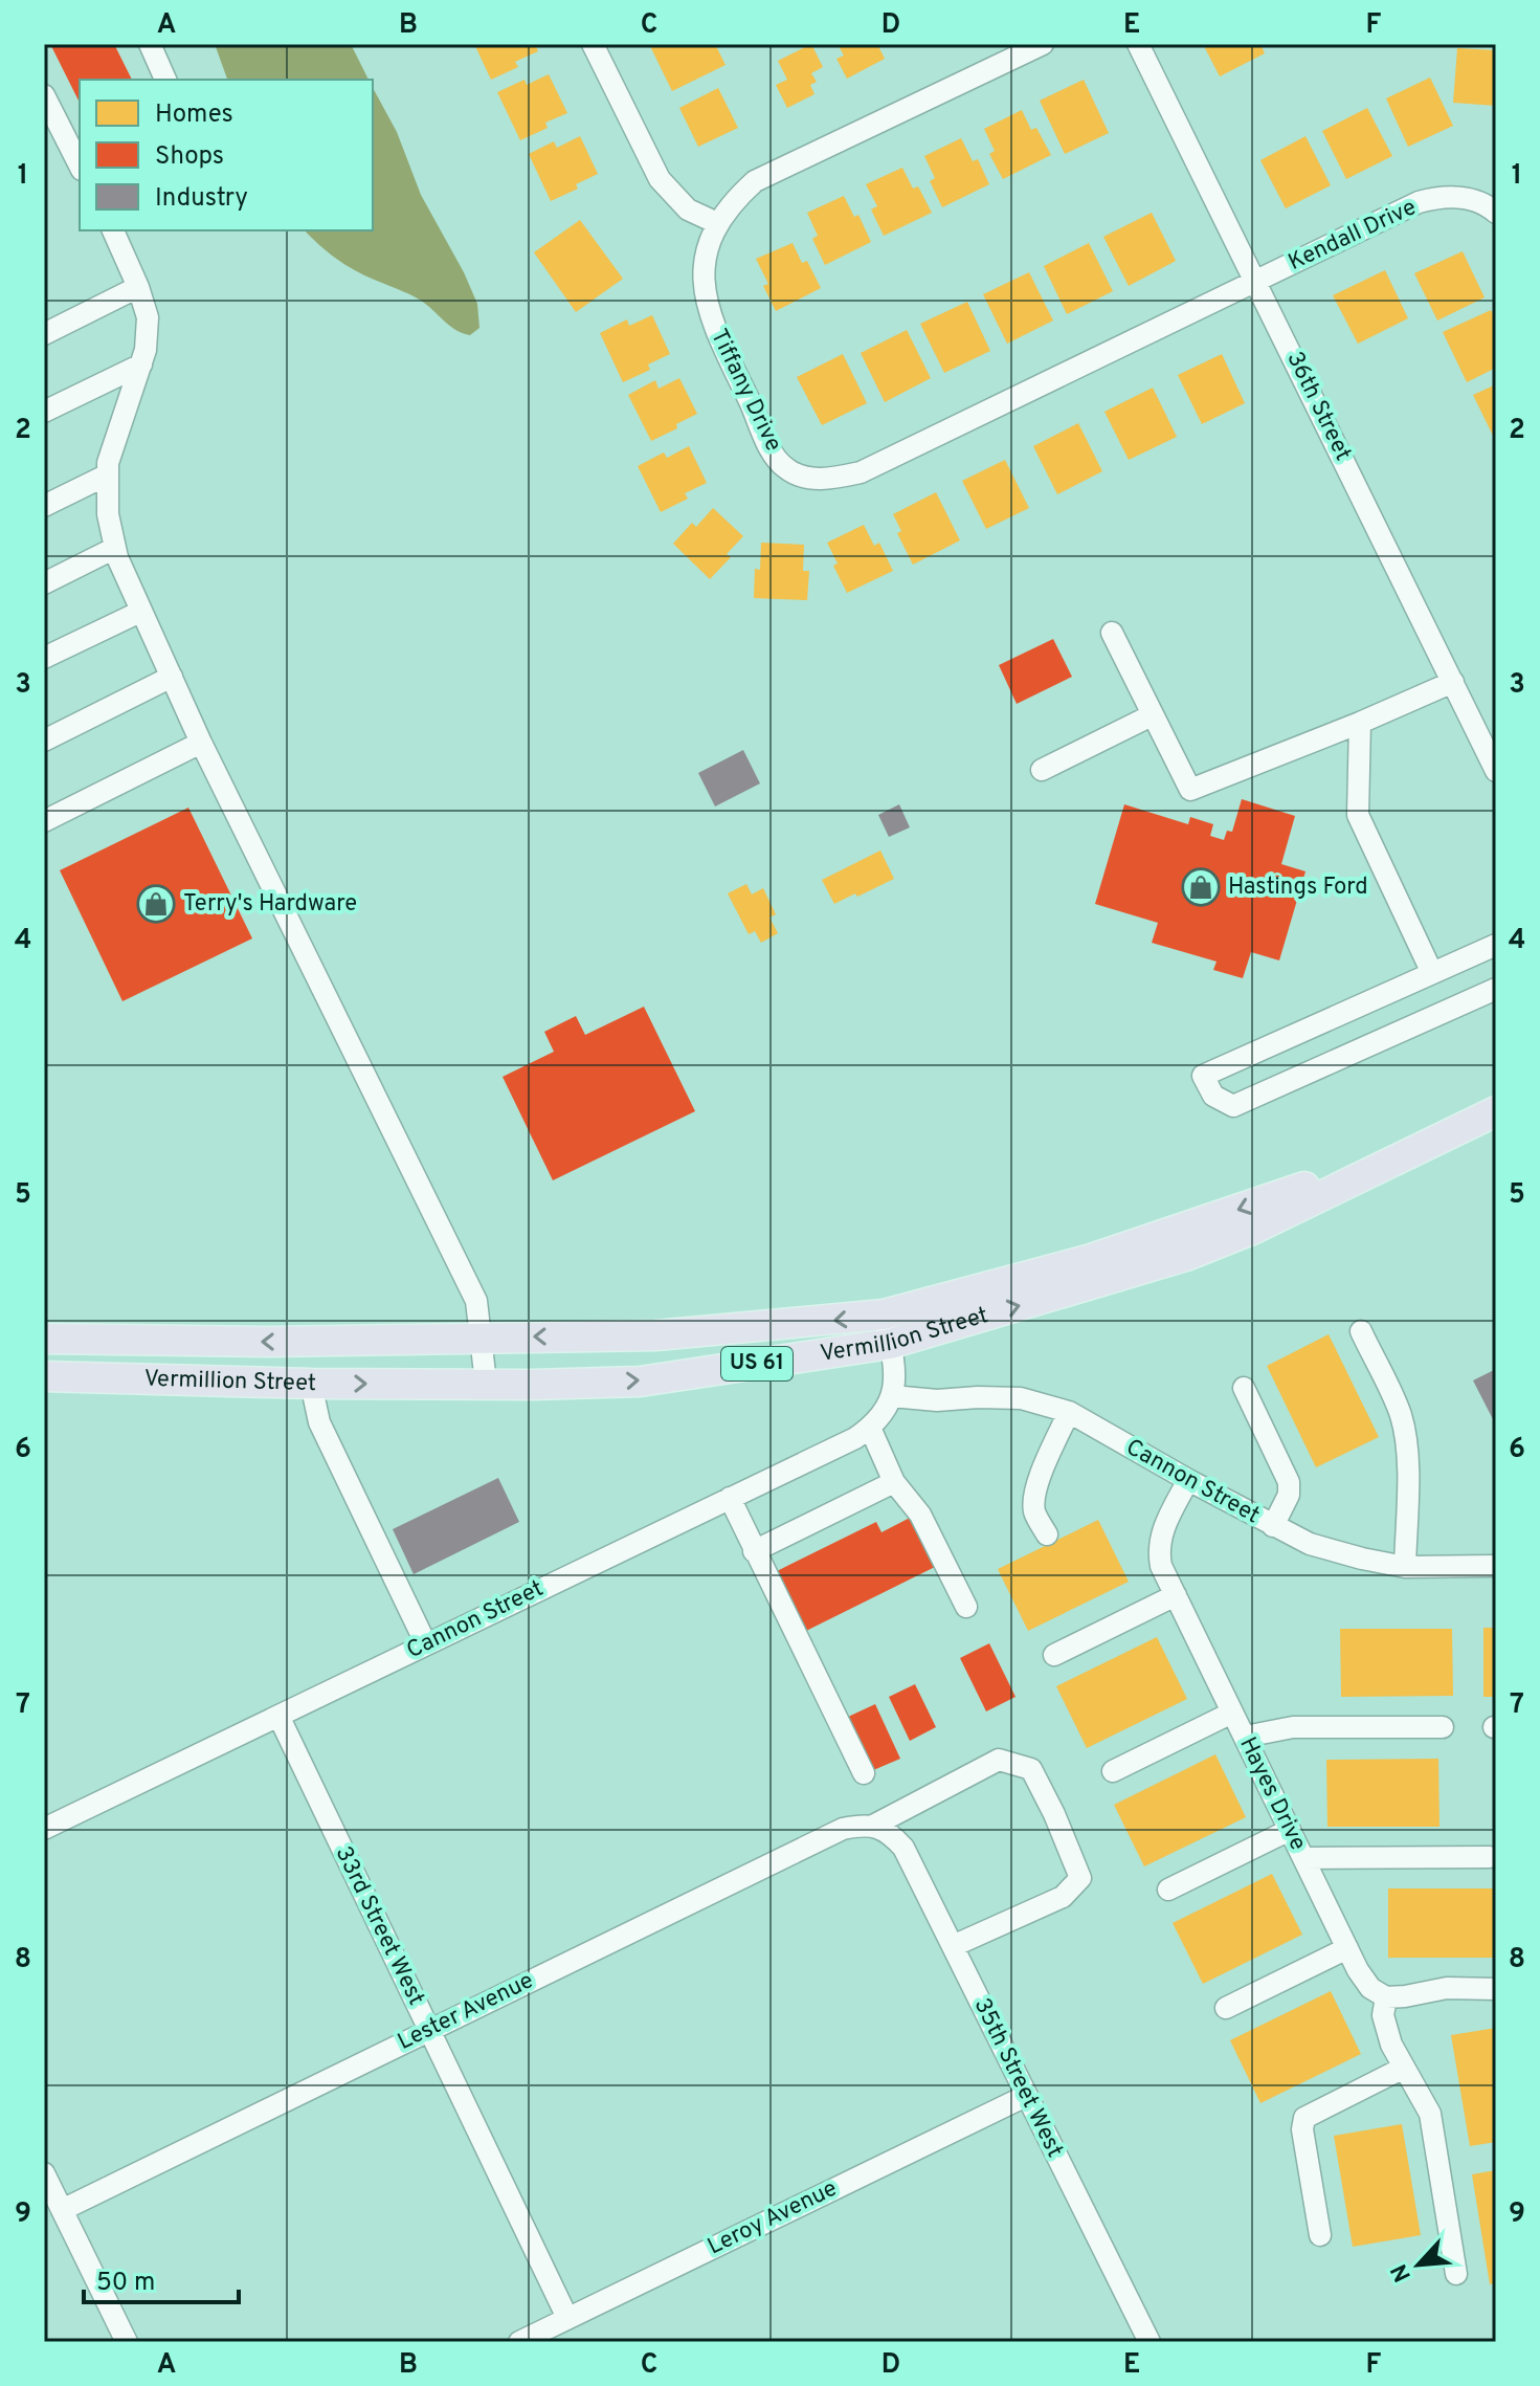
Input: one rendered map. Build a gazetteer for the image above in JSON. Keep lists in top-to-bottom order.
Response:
{
  "streets": {
    "highway": ["Vermillion Street", "US 61"],
    "street": [
      "Kendall Drive",
      "Tiffany Drive",
      "36th Street",
      "Cannon Street",
      "Hayes Drive",
      "33rd Street West",
      "Lester Avenue",
      "35th Street West",
      "Leroy Avenue"
    ]
  },
  "crossings": [
    ["Kendall Drive", "Tiffany Drive"],
    ["Kendall Drive", "36th Street"],
    ["Tiffany Drive", "36th Street"],
    ["Cannon Street", "Hayes Drive"],
    ["Cannon Street", "33rd Street West"],
    ["33rd Street West", "Lester Avenue"],
    ["33rd Street West", "Leroy Avenue"],
    ["Lester Avenue", "35th Street West"],
    ["35th Street West", "Leroy Avenue"]
  ],
  "places": {
    "shop": ["Hastings Ford", "Terry's Hardware"]
  },
  "legend": ["Homes", "Shops", "Industry"],
  "scale_bar": "50 m",
  "north": "bottom left",
  "grid": {
    "columns": [
      "A",
      "B",
      "C",
      "D",
      "E",
      "F"
    ],
    "rows": [
      "1",
      "2",
      "3",
      "4",
      "5",
      "6",
      "7",
      "8",
      "9"
    ]
  }
}
